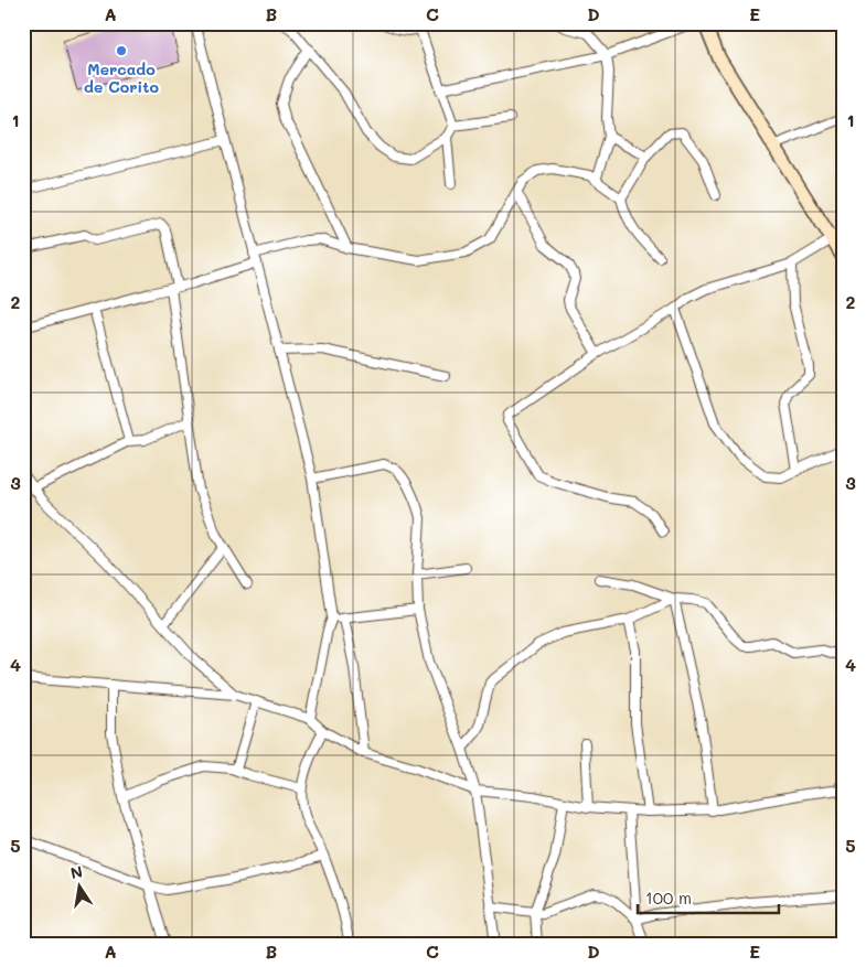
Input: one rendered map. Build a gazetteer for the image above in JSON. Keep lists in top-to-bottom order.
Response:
{
  "places": ["Mercado de Corito"],
  "scale_bar": "100 m",
  "north": "top",
  "grid": {
    "columns": [
      "A",
      "B",
      "C",
      "D",
      "E"
    ],
    "rows": [
      "1",
      "2",
      "3",
      "4",
      "5"
    ]
  }
}
